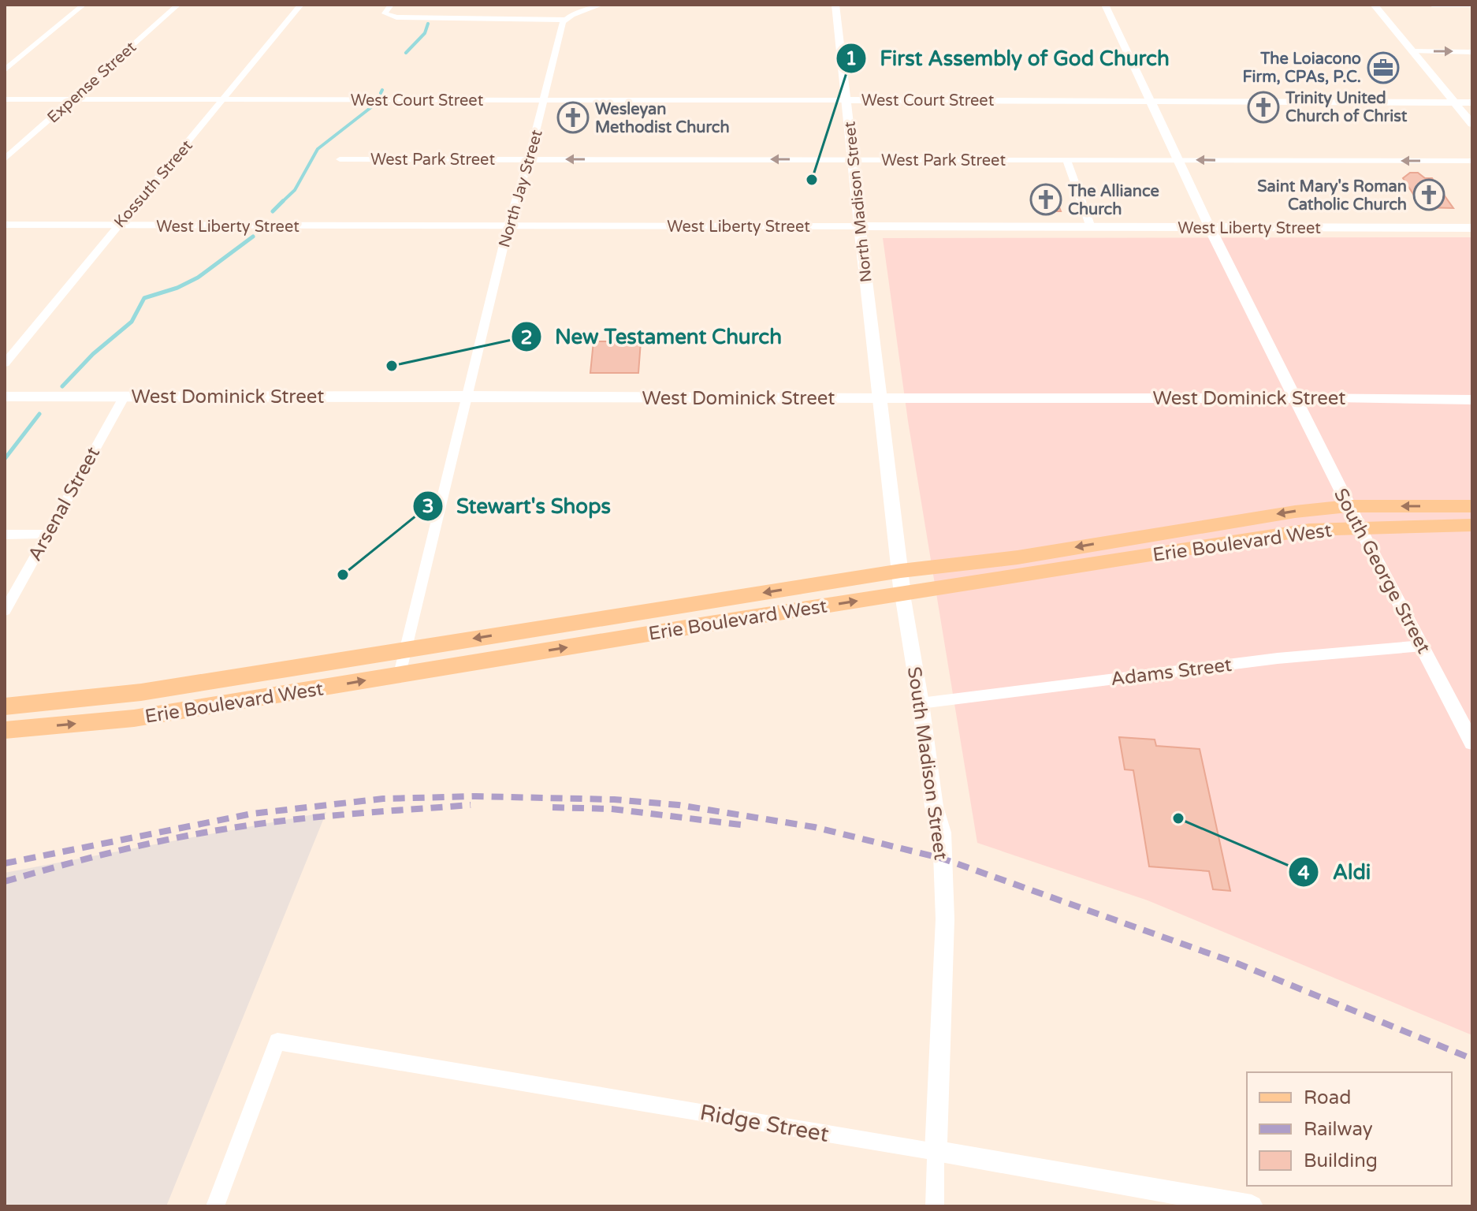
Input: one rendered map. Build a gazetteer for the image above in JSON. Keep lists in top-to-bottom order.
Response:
{
  "streets": {
    "main road": [
      "North Madison Street",
      "West Liberty Street",
      "West Dominick Street",
      "Erie Boulevard West",
      "South George Street",
      "South Madison Street"
    ],
    "street": [
      "Expense Street",
      "West Court Street",
      "West Park Street",
      "Kossuth Street",
      "North Jay Street",
      "Arsenal Street",
      "Adams Street",
      "Ridge Street"
    ]
  },
  "crossings": [
    ["Expense Street", "West Court Street"],
    ["West Court Street", "Kossuth Street"],
    ["West Court Street", "North Jay Street"],
    ["West Court Street", "North Madison Street"],
    ["West Park Street", "North Jay Street"],
    ["West Park Street", "North Madison Street"],
    ["Kossuth Street", "West Liberty Street"],
    ["North Jay Street", "West Liberty Street"],
    ["North Jay Street", "West Dominick Street"],
    ["North Jay Street", "Erie Boulevard West"],
    ["North Madison Street", "West Liberty Street"],
    ["North Madison Street", "West Dominick Street"],
    ["North Madison Street", "South Madison Street"],
    ["West Liberty Street", "South George Street"],
    ["West Dominick Street", "Arsenal Street"],
    ["West Dominick Street", "South George Street"],
    ["West Dominick Street", "South Madison Street"],
    ["Erie Boulevard West", "South George Street"],
    ["Erie Boulevard West", "South Madison Street"],
    ["South George Street", "Adams Street"],
    ["Adams Street", "South Madison Street"],
    ["South Madison Street", "Ridge Street"]
  ],
  "one_way": ["West Park Street"],
  "places": {
    "office": ["The Loiacono Firm, CPAs, P.C."],
    "church": [
      "Trinity United Church of Christ",
      "Wesleyan Methodist Church",
      "Saint Mary's Roman Catholic Church",
      "The Alliance Church"
    ],
    "other": [
      "First Assembly of God Church",
      "New Testament Church",
      "Stewart's Shops",
      "Aldi"
    ]
  },
  "legend": ["Road", "Railway", "Building"]
}
